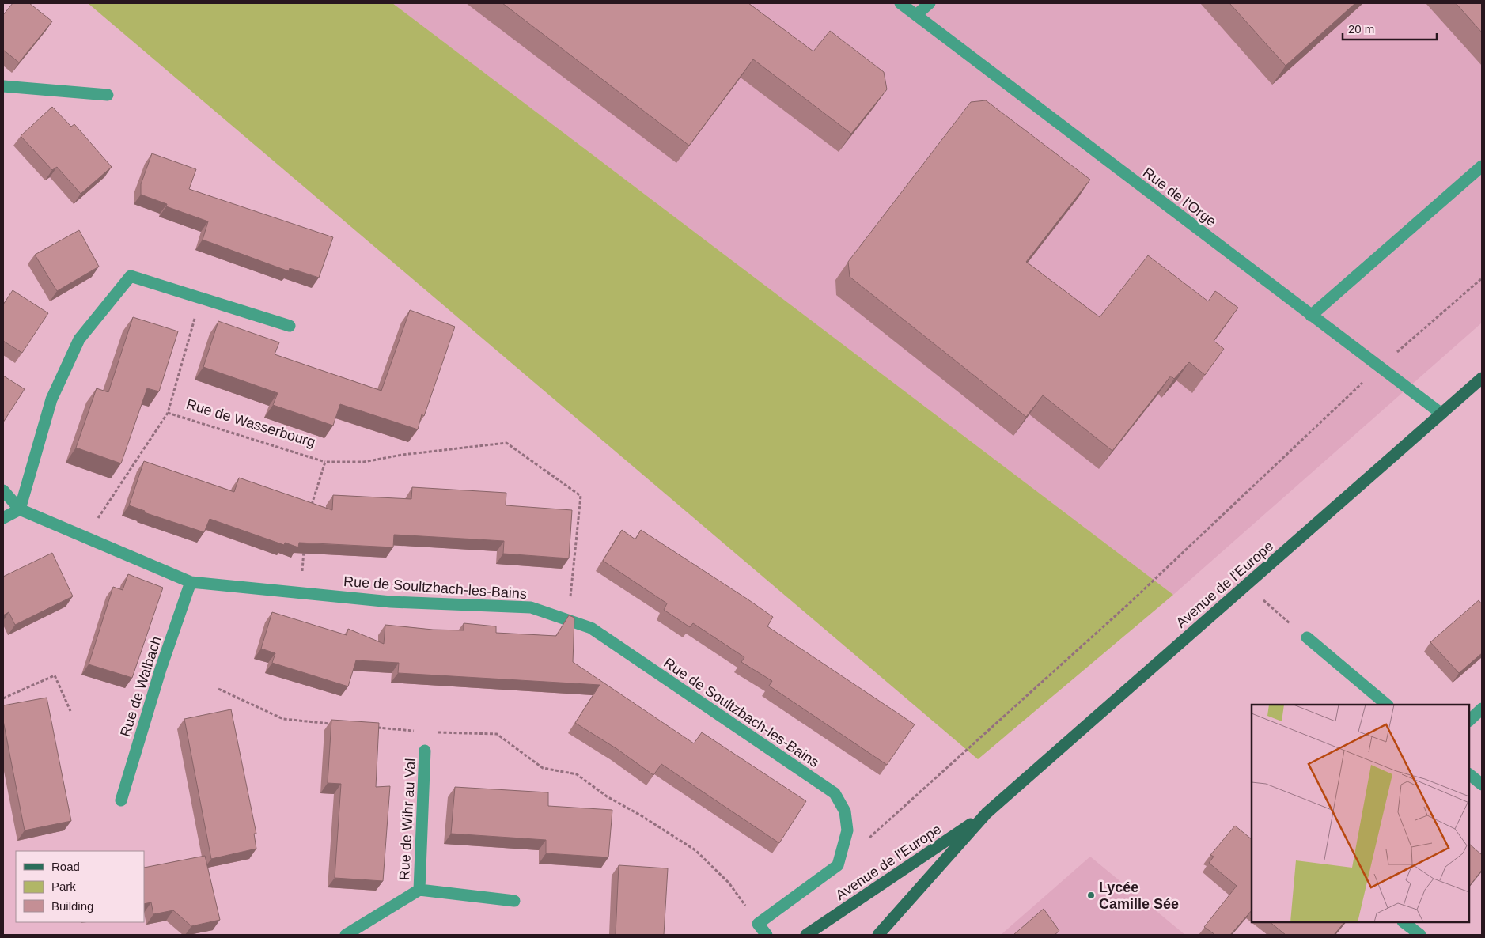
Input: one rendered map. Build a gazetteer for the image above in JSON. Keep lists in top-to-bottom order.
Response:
{
  "streets": {
    "main road": ["Avenue de l'Europe"],
    "street": [
      "Rue de l'Orge",
      "Rue de Soultzbach-les-Bains",
      "Rue de Walbach",
      "Rue de Wihr au Val"
    ],
    "path": ["Rue de Wasserbourg"]
  },
  "crossings": [
    ["Rue de l'Orge", "Avenue de l'Europe"],
    ["Rue de Wasserbourg", "Rue de Soultzbach-les-Bains"],
    ["Rue de Soultzbach-les-Bains", "Rue de Walbach"]
  ],
  "places": ["Lycée Camille Sée"],
  "legend": ["Road", "Park", "Building"],
  "scale_bar": "20 m"
}
